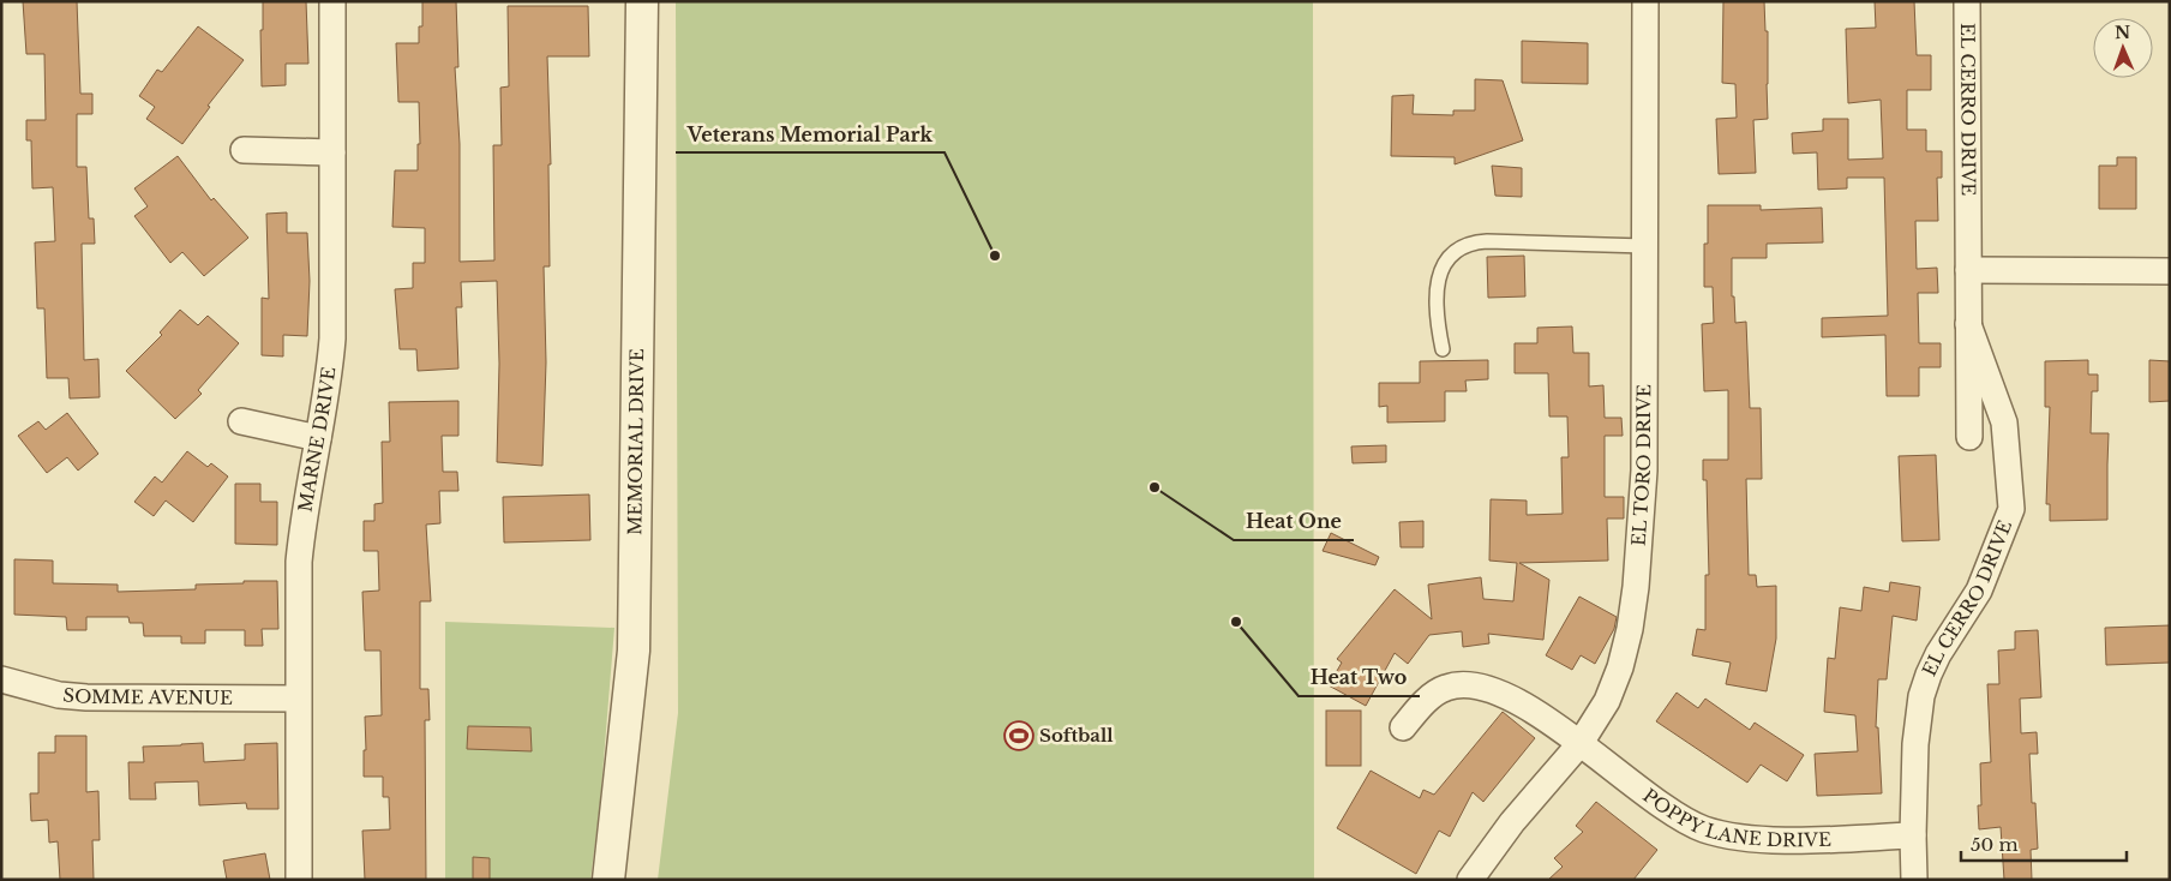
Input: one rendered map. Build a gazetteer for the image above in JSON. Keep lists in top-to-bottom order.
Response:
{
  "streets": {
    "street": [
      "EL CERRO DRIVE",
      "MARNE DRIVE",
      "MEMORIAL DRIVE",
      "EL TORO DRIVE",
      "SOMME AVENUE",
      "POPPY LANE DRIVE"
    ]
  },
  "crossings": [
    ["EL CERRO DRIVE", "POPPY LANE DRIVE"],
    ["MARNE DRIVE", "SOMME AVENUE"],
    ["EL TORO DRIVE", "POPPY LANE DRIVE"]
  ],
  "places": {
    "other": ["Veterans Memorial Park", "Heat One", "Heat Two"],
    "sports": ["Softball"]
  },
  "scale_bar": "50 m",
  "north": "top"
}
